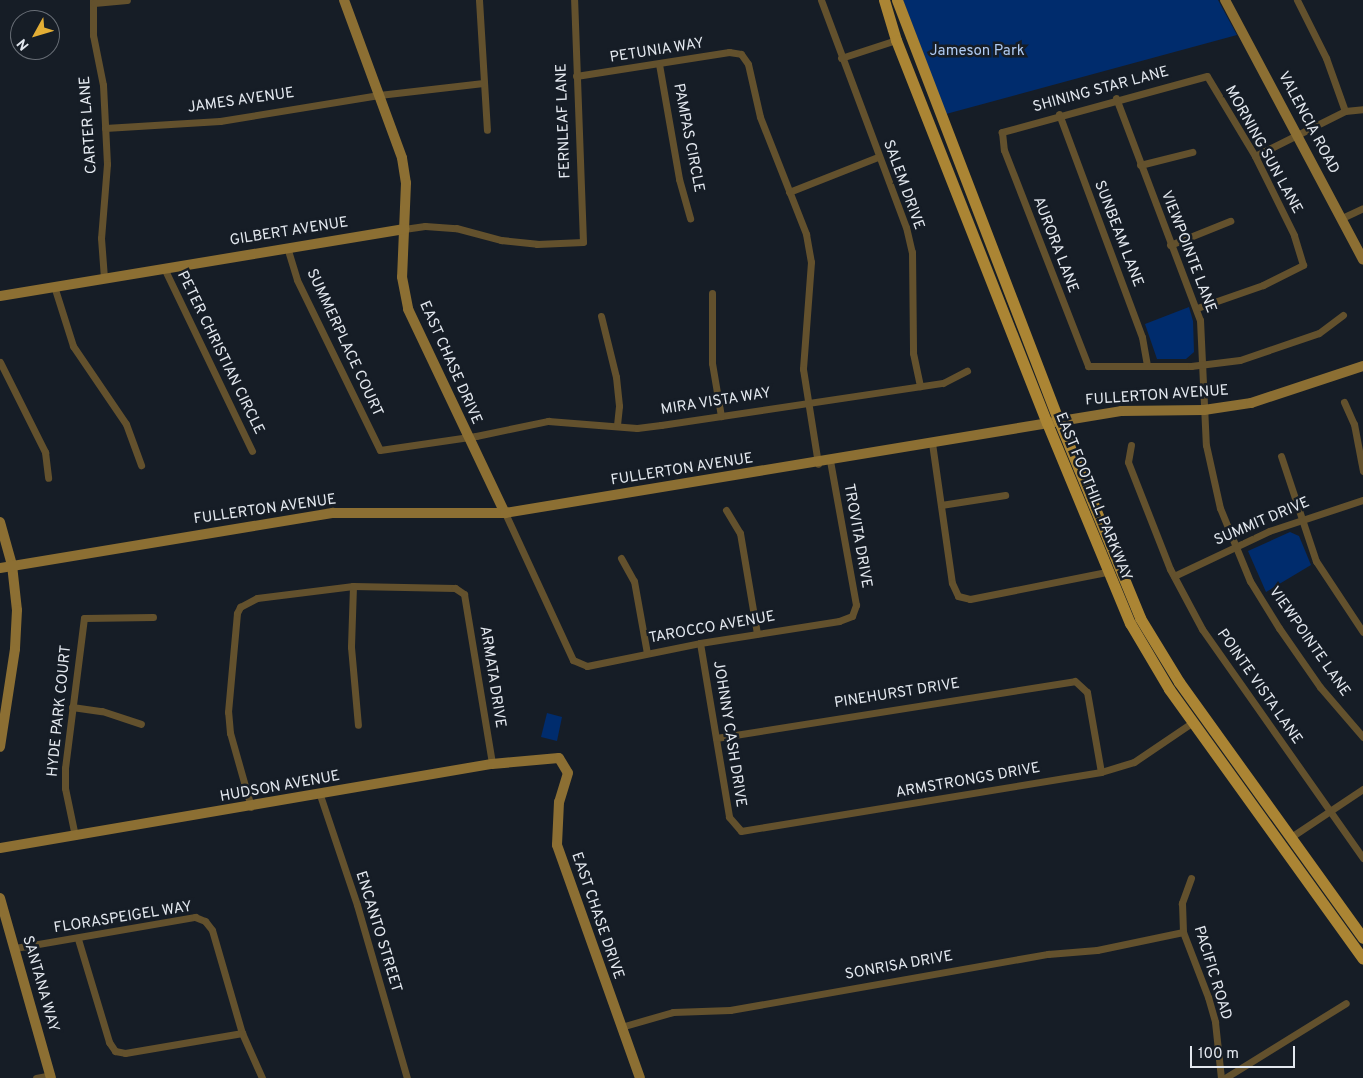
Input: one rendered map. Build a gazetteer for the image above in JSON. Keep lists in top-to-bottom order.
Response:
{
  "streets": {
    "main road": ["EAST FOOTHILL PARKWAY"],
    "street": [
      "PETUNIA WAY",
      "SHINING STAR LANE",
      "JAMES AVENUE",
      "FERNLEAF LANE",
      "VALENCIA ROAD",
      "CARTER LANE",
      "PAMPAS CIRCLE",
      "MORNING SUN LANE",
      "SALEM DRIVE",
      "GILBERT AVENUE",
      "SUNBEAM LANE",
      "AURORA LANE",
      "VIEWPOINTE LANE",
      "SUMMERPLACE COURT",
      "PETER CHRISTIAN CIRCLE",
      "EAST CHASE DRIVE",
      "FULLERTON AVENUE",
      "MIRA VISTA WAY",
      "SUMMIT DRIVE",
      "TROVITA DRIVE",
      "TAROCCO AVENUE",
      "ARMATA DRIVE",
      "POINTE VISTA LANE",
      "PINEHURST DRIVE",
      "HYDE PARK COURT",
      "JOHNNY CASH DRIVE",
      "ARMSTRONGS DRIVE",
      "HUDSON AVENUE",
      "FLORASPEIGEL WAY",
      "ENCANTO STREET",
      "SONRISA DRIVE",
      "PACIFIC ROAD",
      "SANTANA WAY"
    ]
  },
  "crossings": [
    ["PETUNIA WAY", "FERNLEAF LANE"],
    ["PETUNIA WAY", "PAMPAS CIRCLE"],
    ["SHINING STAR LANE", "MORNING SUN LANE"],
    ["SHINING STAR LANE", "SUNBEAM LANE"],
    ["SHINING STAR LANE", "AURORA LANE"],
    ["SHINING STAR LANE", "VIEWPOINTE LANE"],
    ["JAMES AVENUE", "CARTER LANE"],
    ["JAMES AVENUE", "EAST CHASE DRIVE"],
    ["FERNLEAF LANE", "GILBERT AVENUE"],
    ["CARTER LANE", "GILBERT AVENUE"],
    ["MORNING SUN LANE", "VIEWPOINTE LANE"],
    ["SALEM DRIVE", "MIRA VISTA WAY"],
    ["GILBERT AVENUE", "SUMMERPLACE COURT"],
    ["GILBERT AVENUE", "PETER CHRISTIAN CIRCLE"],
    ["GILBERT AVENUE", "EAST CHASE DRIVE"],
    ["SUNBEAM LANE", "AURORA LANE"],
    ["VIEWPOINTE LANE", "FULLERTON AVENUE"],
    ["VIEWPOINTE LANE", "SUMMIT DRIVE"],
    ["SUMMERPLACE COURT", "MIRA VISTA WAY"],
    ["EAST CHASE DRIVE", "FULLERTON AVENUE"],
    ["EAST CHASE DRIVE", "MIRA VISTA WAY"],
    ["EAST CHASE DRIVE", "TAROCCO AVENUE"],
    ["EAST CHASE DRIVE", "HUDSON AVENUE"],
    ["EAST CHASE DRIVE", "SONRISA DRIVE"],
    ["FULLERTON AVENUE", "EAST FOOTHILL PARKWAY"],
    ["FULLERTON AVENUE", "TROVITA DRIVE"],
    ["EAST FOOTHILL PARKWAY", "ARMSTRONGS DRIVE"],
    ["SUMMIT DRIVE", "POINTE VISTA LANE"],
    ["TROVITA DRIVE", "TAROCCO AVENUE"],
    ["TAROCCO AVENUE", "JOHNNY CASH DRIVE"],
    ["ARMATA DRIVE", "HUDSON AVENUE"],
    ["PINEHURST DRIVE", "JOHNNY CASH DRIVE"],
    ["PINEHURST DRIVE", "ARMSTRONGS DRIVE"],
    ["HYDE PARK COURT", "HUDSON AVENUE"],
    ["JOHNNY CASH DRIVE", "ARMSTRONGS DRIVE"],
    ["HUDSON AVENUE", "ENCANTO STREET"],
    ["FLORASPEIGEL WAY", "SANTANA WAY"],
    ["SONRISA DRIVE", "PACIFIC ROAD"]
  ],
  "parks": ["Jameson Park"],
  "scale_bar": "100 m",
  "north": "bottom left"
}
